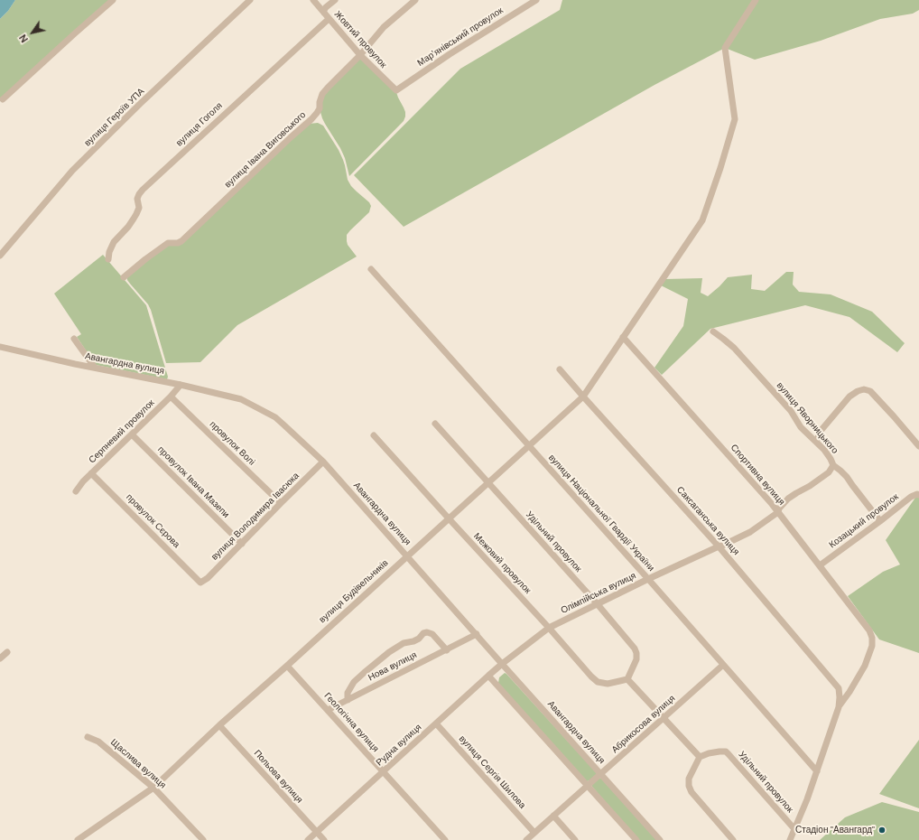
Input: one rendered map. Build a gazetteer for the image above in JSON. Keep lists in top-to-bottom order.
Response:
{
  "streets": {
    "street": [
      "Марʼянівський провулок",
      "Жовтий провулок",
      "вулиця Героїв УПА",
      "вулиця Гоголя",
      "вулиця Івана Виговського",
      "Авангардна вулиця",
      "вулиця Яворницького",
      "Серпневий провулок",
      "провулок Волі",
      "Спортивна вулиця",
      "провулок Івана Мазепи",
      "вулиця Національної Гвардії України",
      "вулиця Володимира Івасюка",
      "провулок Сєрова",
      "Саксаганська вулиця",
      "Козацький провулок",
      "Удільний провулок",
      "Межовий провулок",
      "вулиця Будівельників",
      "Олімпійська вулиця",
      "Нова вулиця",
      "Геологічна вулиця",
      "Абрикосова вулиця",
      "Рудна вулиця",
      "Щаслива вулиця",
      "вулиця Сергія Шилова",
      "Польова вулиця"
    ]
  },
  "crossings": [
    ["Марʼянівський провулок", "Жовтий провулок"],
    ["Жовтий провулок", "вулиця Гоголя"],
    ["Жовтий провулок", "вулиця Івана Виговського"],
    ["Авангардна вулиця", "Серпневий провулок"],
    ["Авангардна вулиця", "вулиця Володимира Івасюка"],
    ["Авангардна вулиця", "вулиця Будівельників"],
    ["Авангардна вулиця", "Олімпійська вулиця"],
    ["Авангардна вулиця", "Нова вулиця"],
    ["Авангардна вулиця", "Абрикосова вулиця"],
    ["Авангардна вулиця", "Рудна вулиця"],
    ["вулиця Яворницького", "Козацький провулок"],
    ["вулиця Яворницького", "Олімпійська вулиця"],
    ["Серпневий провулок", "провулок Волі"],
    ["Серпневий провулок", "провулок Івана Мазепи"],
    ["Серпневий провулок", "провулок Сєрова"],
    ["провулок Волі", "вулиця Володимира Івасюка"],
    ["Спортивна вулиця", "Саксаганська вулиця"],
    ["Спортивна вулиця", "Козацький провулок"],
    ["Спортивна вулиця", "вулиця Будівельників"],
    ["Спортивна вулиця", "Олімпійська вулиця"],
    ["провулок Івана Мазепи", "вулиця Володимира Івасюка"],
    ["вулиця Національної Гвардії України", "вулиця Будівельників"],
    ["вулиця Національної Гвардії України", "Олімпійська вулиця"],
    ["вулиця Національної Гвардії України", "Абрикосова вулиця"],
    ["вулиця Володимира Івасюка", "провулок Сєрова"],
    ["Саксаганська вулиця", "вулиця Будівельників"],
    ["Саксаганська вулиця", "Олімпійська вулиця"],
    ["Удільний провулок", "Межовий провулок"],
    ["Удільний провулок", "вулиця Будівельників"],
    ["Удільний провулок", "Олімпійська вулиця"],
    ["Межовий провулок", "вулиця Будівельників"],
    ["Межовий провулок", "Олімпійська вулиця"],
    ["вулиця Будівельників", "Геологічна вулиця"],
    ["вулиця Будівельників", "Щаслива вулиця"],
    ["вулиця Будівельників", "Польова вулиця"],
    ["Олімпійська вулиця", "Рудна вулиця"],
    ["Нова вулиця", "Геологічна вулиця"],
    ["Геологічна вулиця", "Рудна вулиця"],
    ["Абрикосова вулиця", "вулиця Сергія Шилова"],
    ["Рудна вулиця", "вулиця Сергія Шилова"],
    ["Рудна вулиця", "Польова вулиця"]
  ],
  "places": ["Стадіон \"Авангард\""],
  "north": "bottom left"
}
